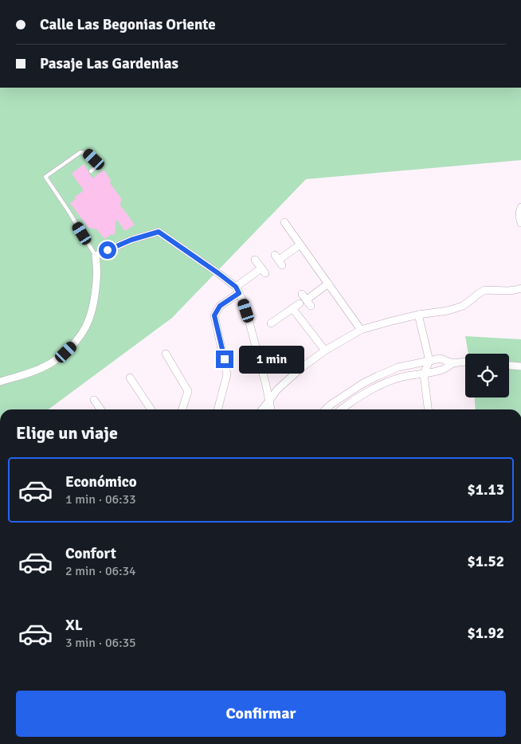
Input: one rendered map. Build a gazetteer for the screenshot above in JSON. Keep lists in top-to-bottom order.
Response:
{
  "page": {
    "banner": ["Calle Las Begonias Oriente", "Pasaje Las Gardenias"],
    "bubble": "1 min",
    "heading": "Elige un viaje",
    "list": [
      {
        "name": "Económico",
        "note": "1 min · 06:33",
        "value": "$1.13"
      },
      {
        "name": "Confort",
        "note": "2 min · 06:34",
        "value": "$1.52"
      },
      {
        "name": "XL",
        "note": "3 min · 06:35",
        "value": "$1.92"
      }
    ],
    "buttons": "Confirmar"
  }
}
